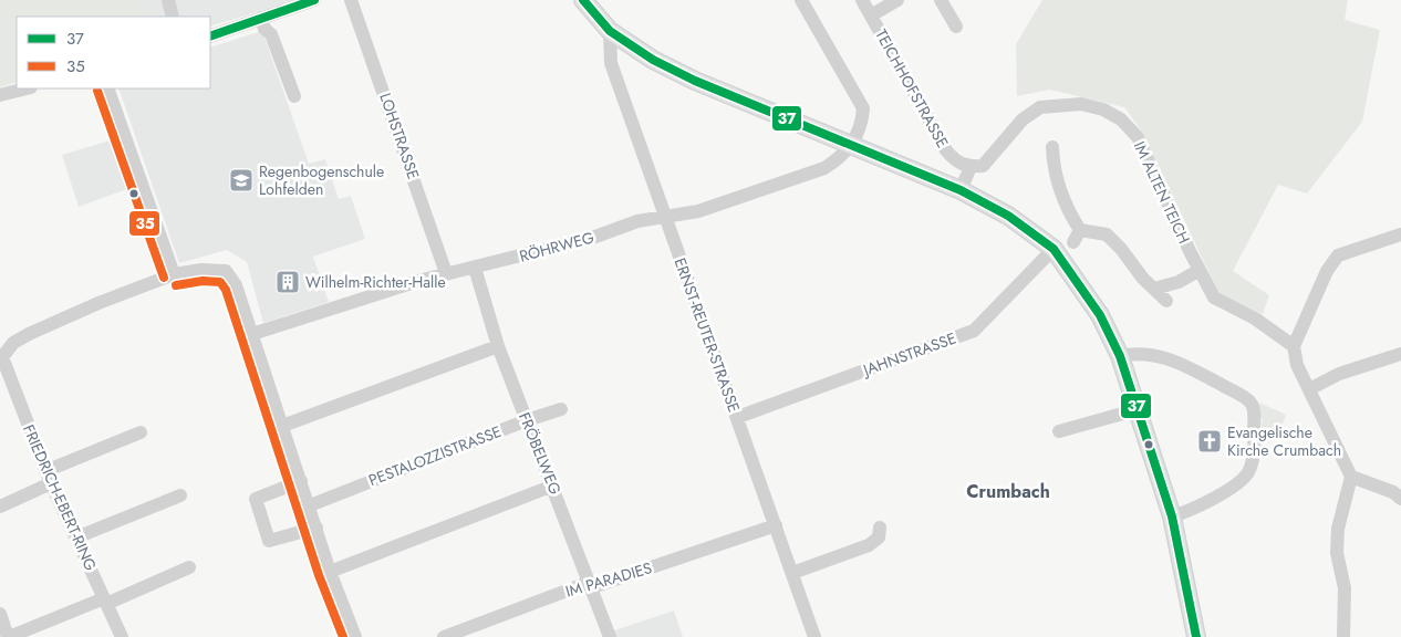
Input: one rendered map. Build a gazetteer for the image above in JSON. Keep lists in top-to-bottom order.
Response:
{
  "streets": {
    "street": [
      "TEICHHOFSTRASSE",
      "LOHSTRASSE",
      "IM ALTEN TEICH",
      "RÖHRWEG",
      "ERNST-REUTER-STRASSE",
      "JAHNSTRASSE",
      "FRÖBELWEG",
      "PESTALOZZISTRASSE",
      "FRIEDRICH-EBERT-RING",
      "IM PARADIES"
    ]
  },
  "crossings": [
    ["TEICHHOFSTRASSE", "IM ALTEN TEICH"],
    ["LOHSTRASSE", "RÖHRWEG"],
    ["RÖHRWEG", "ERNST-REUTER-STRASSE"],
    ["RÖHRWEG", "FRÖBELWEG"],
    ["RÖHRWEG", "FRIEDRICH-EBERT-RING"],
    ["ERNST-REUTER-STRASSE", "JAHNSTRASSE"],
    ["ERNST-REUTER-STRASSE", "IM PARADIES"],
    ["FRÖBELWEG", "PESTALOZZISTRASSE"],
    ["FRÖBELWEG", "IM PARADIES"]
  ],
  "districts": ["Crumbach"],
  "places": {
    "school or university": ["Regenbogenschule Lohfelden"],
    "building": ["Wilhelm-Richter-Halle"],
    "church": ["Evangelische Kirche Crumbach"]
  },
  "lines": ["transit line 37", "transit line 35"],
  "legend": ["37", "35"]
}
